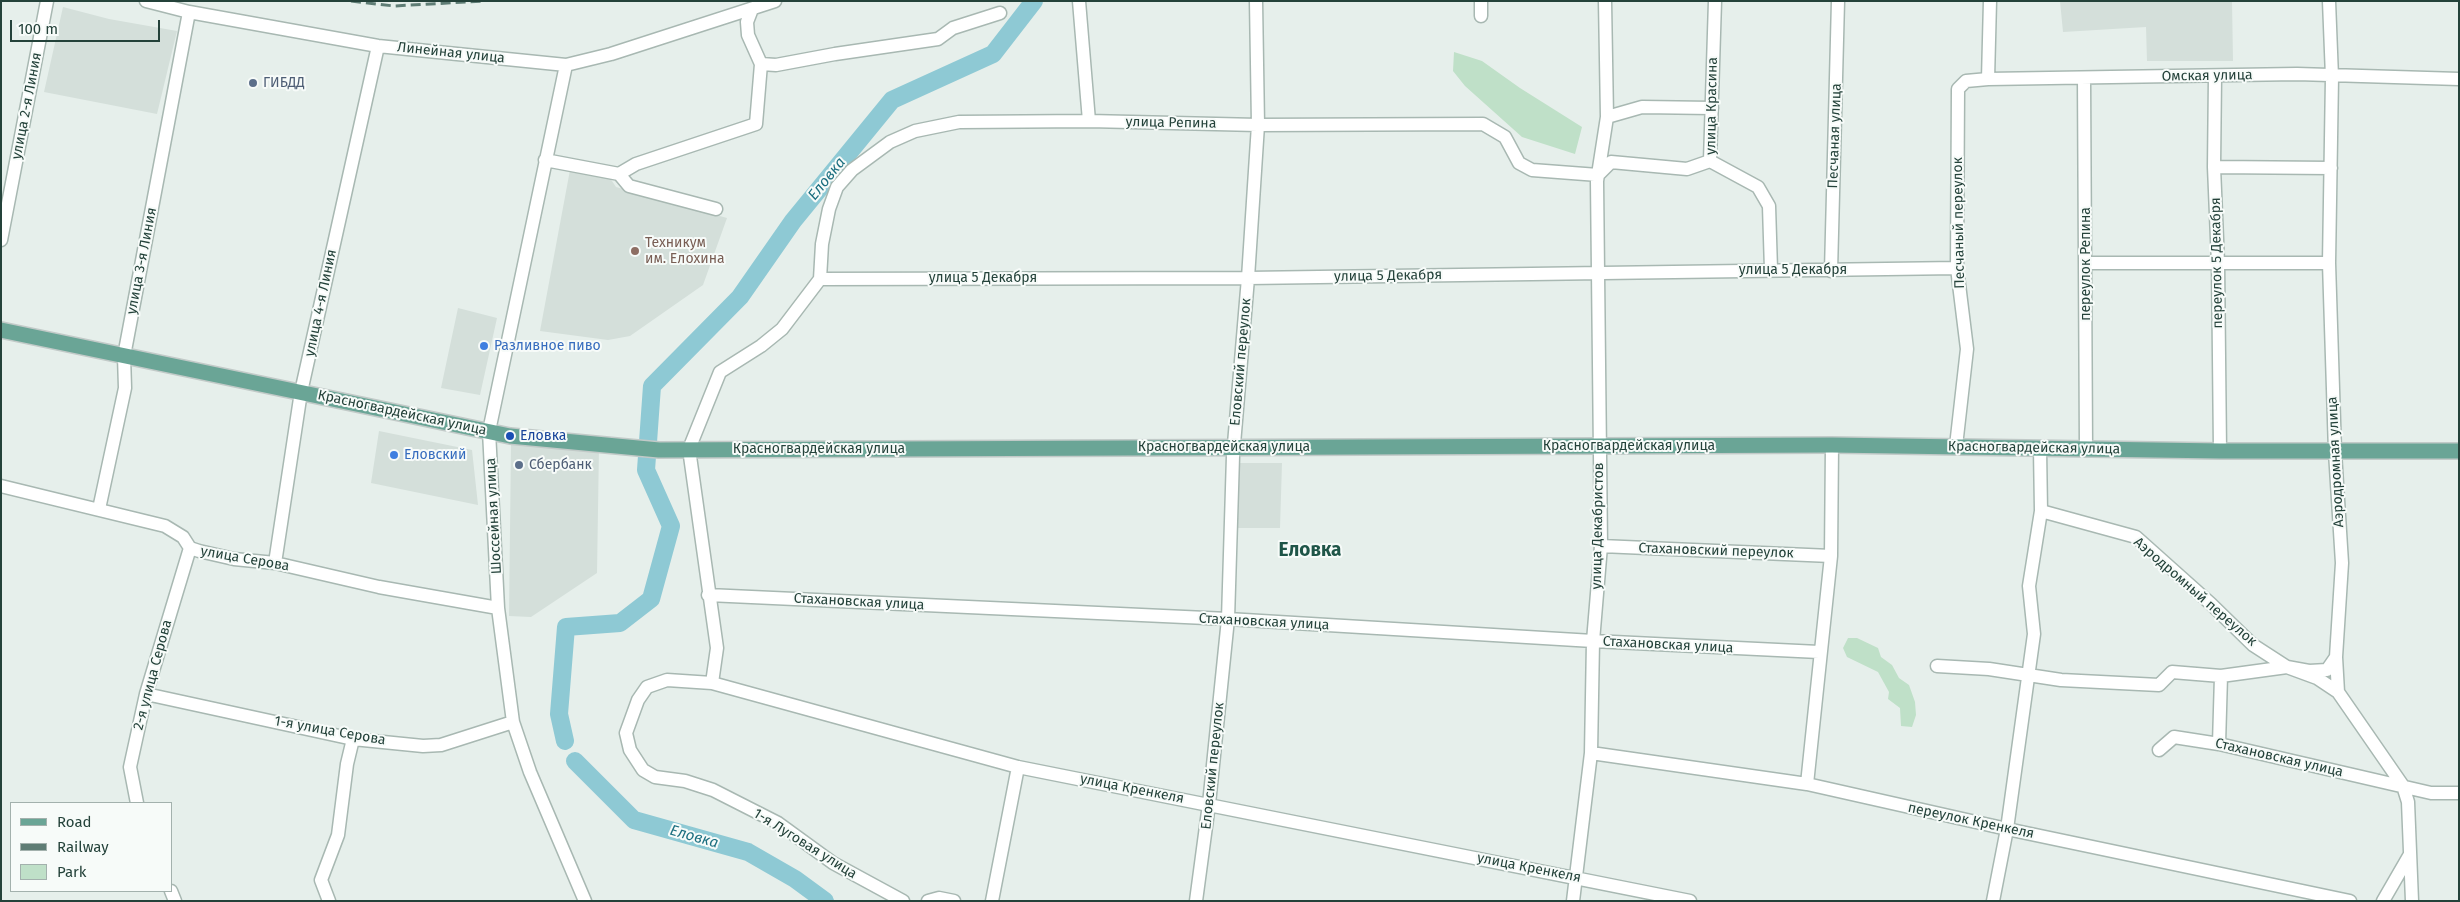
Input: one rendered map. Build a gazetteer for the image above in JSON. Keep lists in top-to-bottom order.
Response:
{
  "streets": {
    "main road": ["Красногвардейская улица"],
    "street": [
      "Линейная улица",
      "Омская улица",
      "улица 2-я Линия",
      "улица Красина",
      "улица Репина",
      "Песчаная улица",
      "Песчаный переулок",
      "улица 3-я Линия",
      "переулок 5 Декабря",
      "переулок Репина",
      "улица 5 Декабря",
      "улица 4-я Линия",
      "Еловский переулок",
      "Аэродромная улица",
      "Шоссейная улица",
      "улица Декабристов",
      "Стахановский переулок",
      "улица Серова",
      "Аэродромный переулок",
      "Стахановская улица",
      "2-я улица Серова",
      "1-я улица Серова",
      "улица Кренкеля",
      "переулок Кренкеля",
      "1-я Луговая улица"
    ]
  },
  "crossings": [
    ["Линейная улица", "улица 3-я Линия"],
    ["Линейная улица", "улица 4-я Линия"],
    ["Линейная улица", "Шоссейная улица"],
    ["Омская улица", "Песчаный переулок"],
    ["Омская улица", "переулок 5 Декабря"],
    ["Омская улица", "переулок Репина"],
    ["Омская улица", "Аэродромная улица"],
    ["улица Красина", "улица 5 Декабря"],
    ["улица Репина", "улица 5 Декабря"],
    ["улица Репина", "Еловский переулок"],
    ["улица Репина", "улица Декабристов"],
    ["Песчаная улица", "улица 5 Декабря"],
    ["Песчаный переулок", "улица 5 Декабря"],
    ["Песчаный переулок", "Красногвардейская улица"],
    ["улица 3-я Линия", "Красногвардейская улица"],
    ["улица 3-я Линия", "улица Серова"],
    ["переулок 5 Декабря", "Красногвардейская улица"],
    ["переулок Репина", "Красногвардейская улица"],
    ["улица 5 Декабря", "Еловский переулок"],
    ["улица 5 Декабря", "улица Декабристов"],
    ["улица 4-я Линия", "Красногвардейская улица"],
    ["улица 4-я Линия", "улица Серова"],
    ["Еловский переулок", "Красногвардейская улица"],
    ["Еловский переулок", "Стахановская улица"],
    ["Еловский переулок", "улица Кренкеля"],
    ["Красногвардейская улица", "Аэродромная улица"],
    ["Красногвардейская улица", "Шоссейная улица"],
    ["Красногвардейская улица", "улица Декабристов"],
    ["Шоссейная улица", "улица Серова"],
    ["Шоссейная улица", "1-я улица Серова"],
    ["улица Декабристов", "Стахановский переулок"],
    ["улица Декабристов", "Стахановская улица"],
    ["улица Декабристов", "улица Кренкеля"],
    ["улица Декабристов", "переулок Кренкеля"],
    ["улица Серова", "2-я улица Серова"],
    ["2-я улица Серова", "1-я улица Серова"],
    ["улица Кренкеля", "1-я Луговая улица"]
  ],
  "districts": ["Еловка"],
  "water": ["Еловка"],
  "places": [
    "ГИБДД",
    "Техникум им. Елохина",
    "Разливное пиво",
    "Еловка",
    "Еловский",
    "Сбербанк"
  ],
  "legend": ["Road", "Railway", "Park"],
  "scale_bar": "100 m"
}
